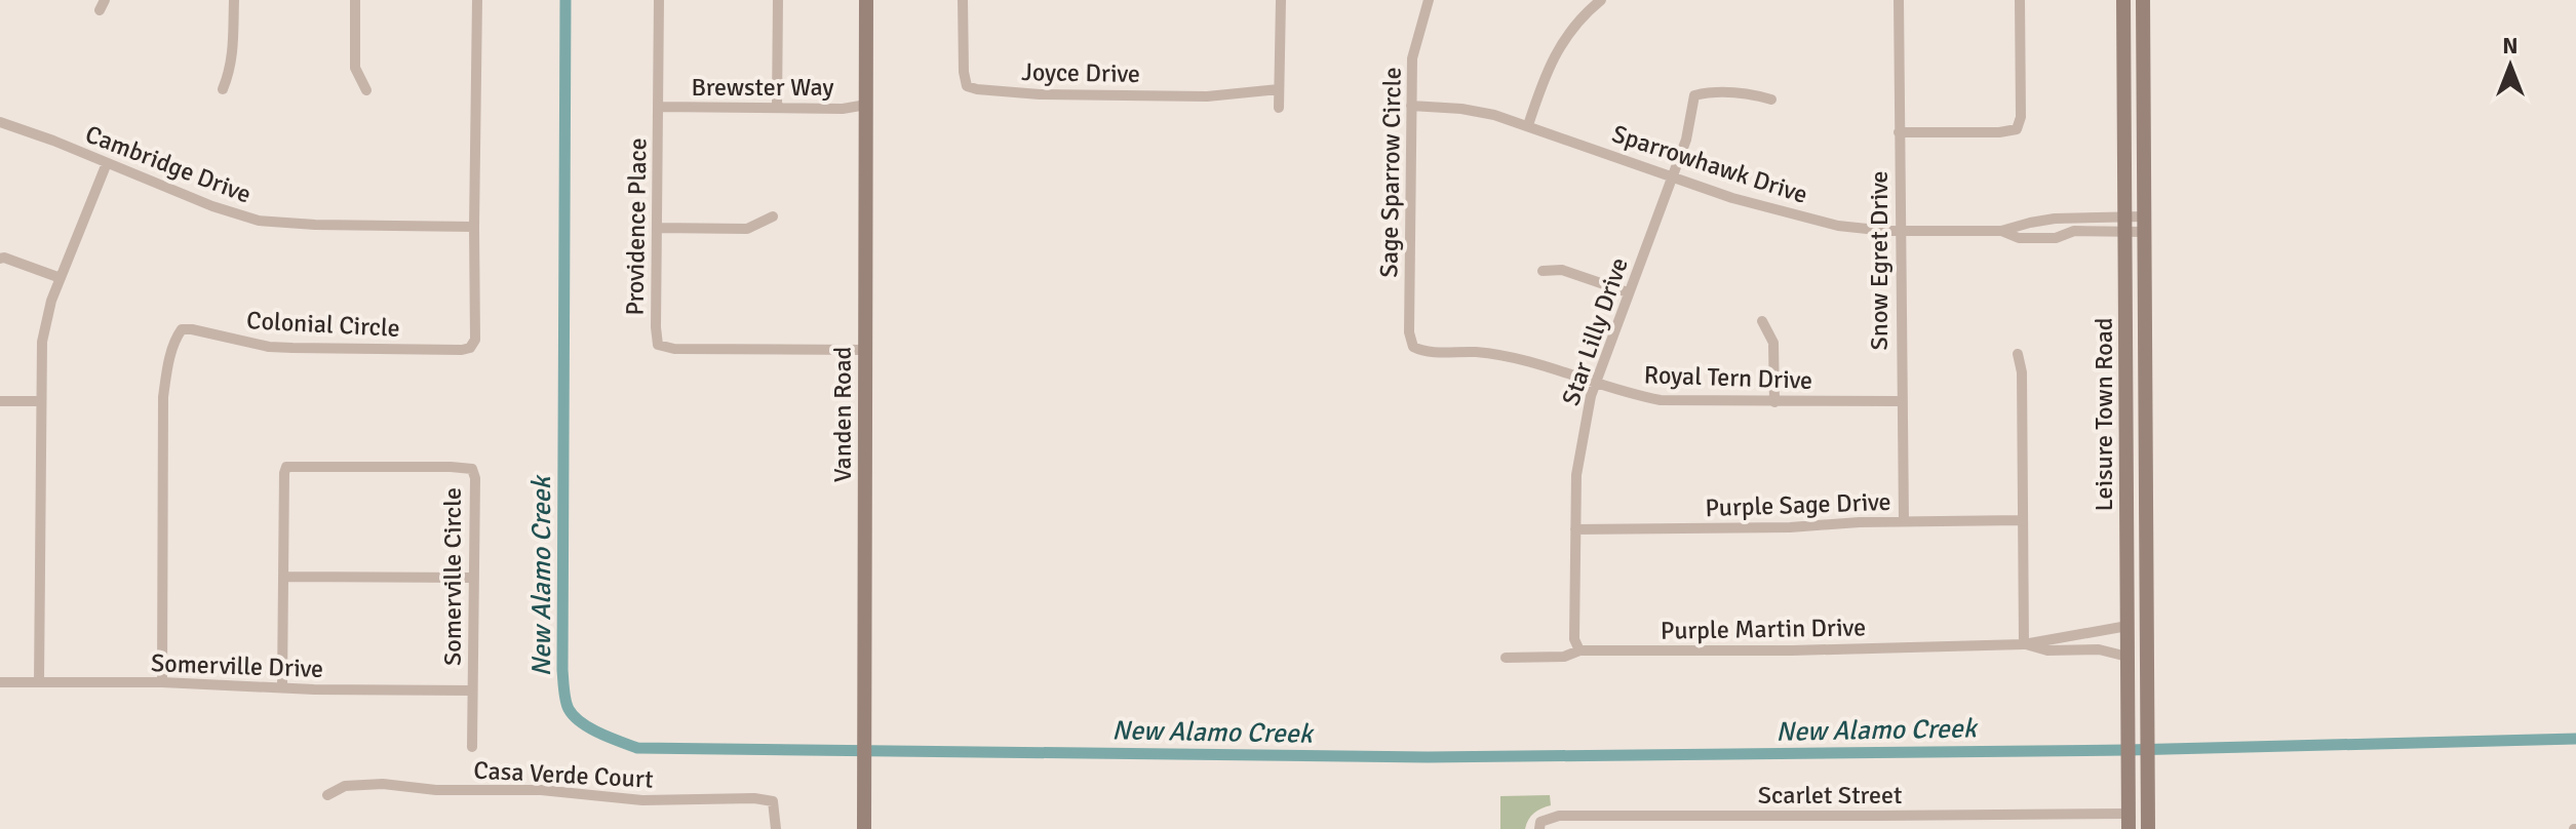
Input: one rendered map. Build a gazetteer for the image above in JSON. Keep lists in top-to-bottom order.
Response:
{
  "streets": {
    "main road": ["Vanden Road", "Leisure Town Road"],
    "street": [
      "Joyce Drive",
      "Brewster Way",
      "Cambridge Drive",
      "Sparrowhawk Drive",
      "Sage Sparrow Circle",
      "Providence Place",
      "Snow Egret Drive",
      "Colonial Circle",
      "Star Lilly Drive",
      "Royal Tern Drive",
      "Purple Sage Drive",
      "Somerville Circle",
      "Purple Martin Drive",
      "Somerville Drive",
      "Casa Verde Court",
      "Scarlet Street"
    ]
  },
  "crossings": [
    ["Brewster Way", "Providence Place"],
    ["Brewster Way", "Vanden Road"],
    ["Cambridge Drive", "Colonial Circle"],
    ["Sparrowhawk Drive", "Sage Sparrow Circle"],
    ["Sparrowhawk Drive", "Snow Egret Drive"],
    ["Sparrowhawk Drive", "Star Lilly Drive"],
    ["Sparrowhawk Drive", "Leisure Town Road"],
    ["Sage Sparrow Circle", "Royal Tern Drive"],
    ["Providence Place", "Vanden Road"],
    ["Snow Egret Drive", "Royal Tern Drive"],
    ["Snow Egret Drive", "Purple Sage Drive"],
    ["Colonial Circle", "Somerville Drive"],
    ["Star Lilly Drive", "Royal Tern Drive"],
    ["Star Lilly Drive", "Purple Sage Drive"],
    ["Star Lilly Drive", "Purple Martin Drive"],
    ["Leisure Town Road", "Purple Martin Drive"],
    ["Leisure Town Road", "Scarlet Street"],
    ["Somerville Circle", "Somerville Drive"]
  ],
  "water": ["New Alamo Creek"],
  "north": "top"
}
